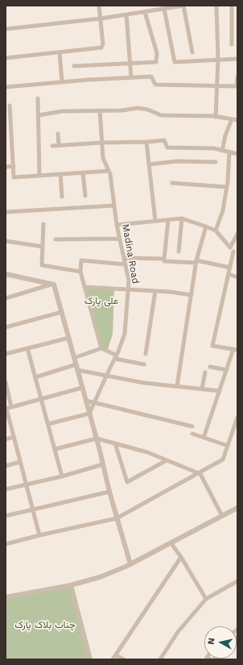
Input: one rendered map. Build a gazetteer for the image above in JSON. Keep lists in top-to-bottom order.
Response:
{
  "streets": {
    "street": ["Madina Road"]
  },
  "parks": ["علی پارک", "چناب بلاک پارک"],
  "north": "left"
}
